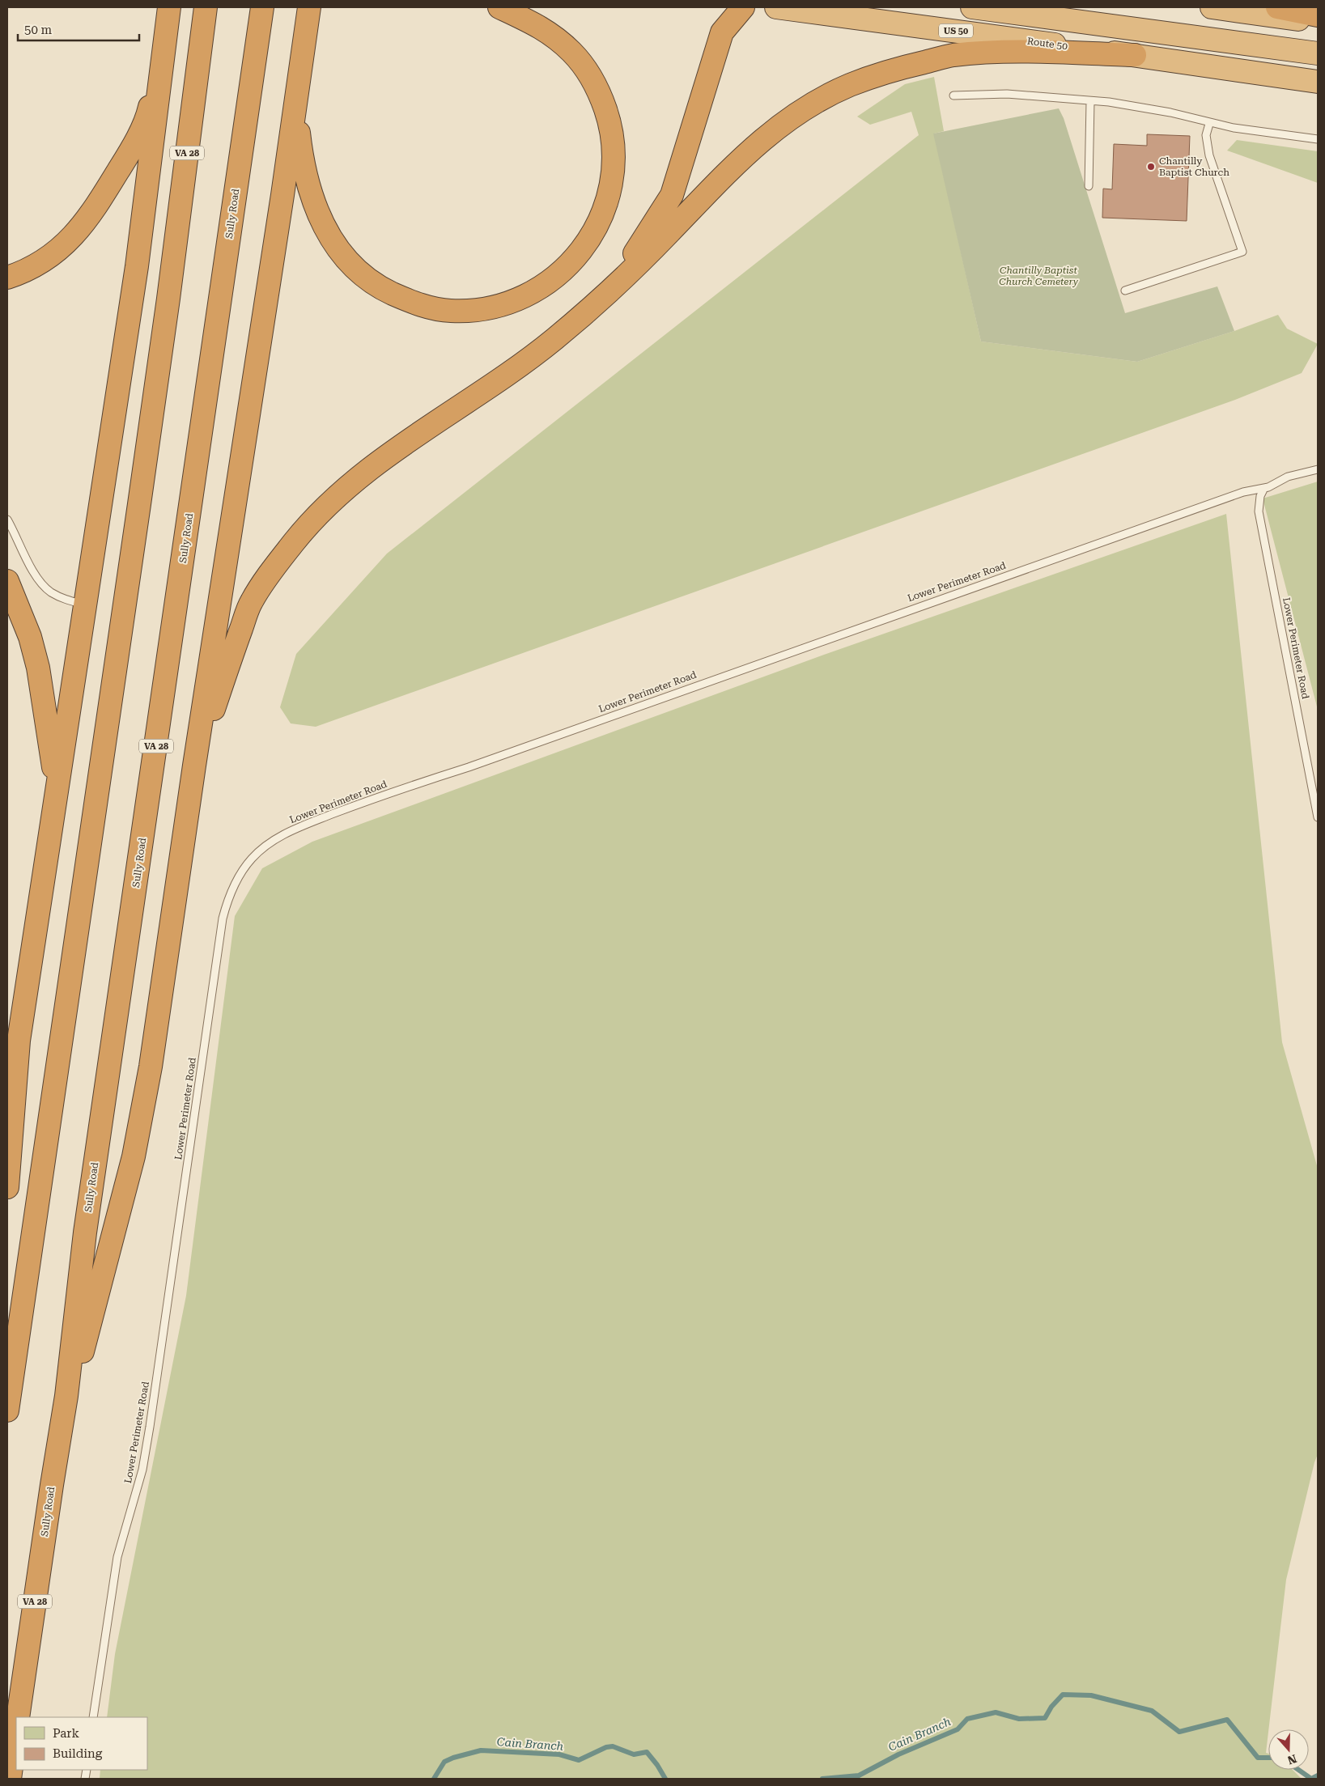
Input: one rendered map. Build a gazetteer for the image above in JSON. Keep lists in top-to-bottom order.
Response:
{
  "streets": {
    "highway": [
      "US 50",
      "Route 50",
      "VA 28",
      "Sully Road"
    ],
    "lane": ["Lower Perimeter Road"]
  },
  "water": ["Cain Branch"],
  "parks": ["Chantilly Baptist Church Cemetery"],
  "places": ["Chantilly Baptist Church"],
  "legend": ["Park", "Building"],
  "scale_bar": "50 m",
  "north": "bottom"
}
